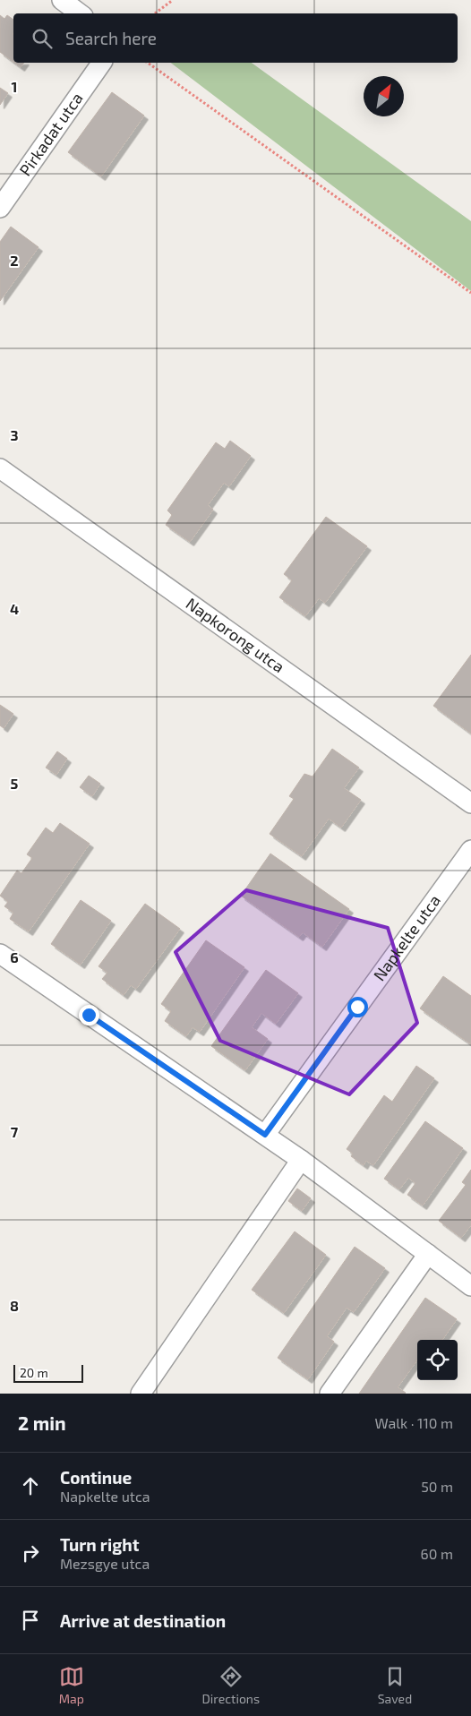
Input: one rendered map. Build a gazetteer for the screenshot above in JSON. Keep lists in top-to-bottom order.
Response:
{
  "streets": {
    "street": ["Pirkadat utca", "Napkorong utca", "Napkelte utca"]
  },
  "scale_bar": "20 m",
  "north": "top right",
  "page": {
    "search": "Search here",
    "scale": "20 m",
    "heading": ["2 min", "Walk · 110 m"],
    "list": [
      ["Continue", "Napkelte utca", "50 m"],
      ["Turn right", "Mezsgye utca", "60 m"],
      "Arrive at destination"
    ],
    "nav": ["Map", "Directions", "Saved"]
  },
  "grid": {
    "rows": [
      "1",
      "2",
      "3",
      "4",
      "5",
      "6",
      "7",
      "8"
    ]
  }
}
